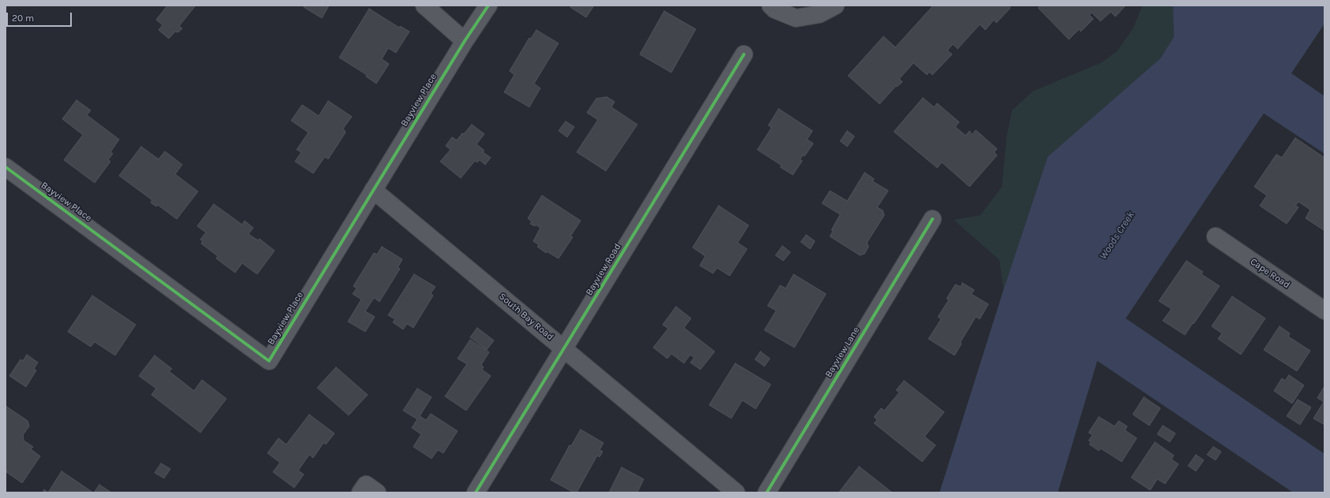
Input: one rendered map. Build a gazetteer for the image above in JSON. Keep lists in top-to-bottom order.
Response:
{
  "streets": {
    "street": [
      "Bayview Place",
      "Bayview Road",
      "Cape Road",
      "South Bay Road",
      "Bayview Lane"
    ]
  },
  "crossings": [
    ["Bayview Place", "South Bay Road"],
    ["Bayview Road", "South Bay Road"]
  ],
  "water": ["Woods Creek"],
  "scale_bar": "20 m"
}
